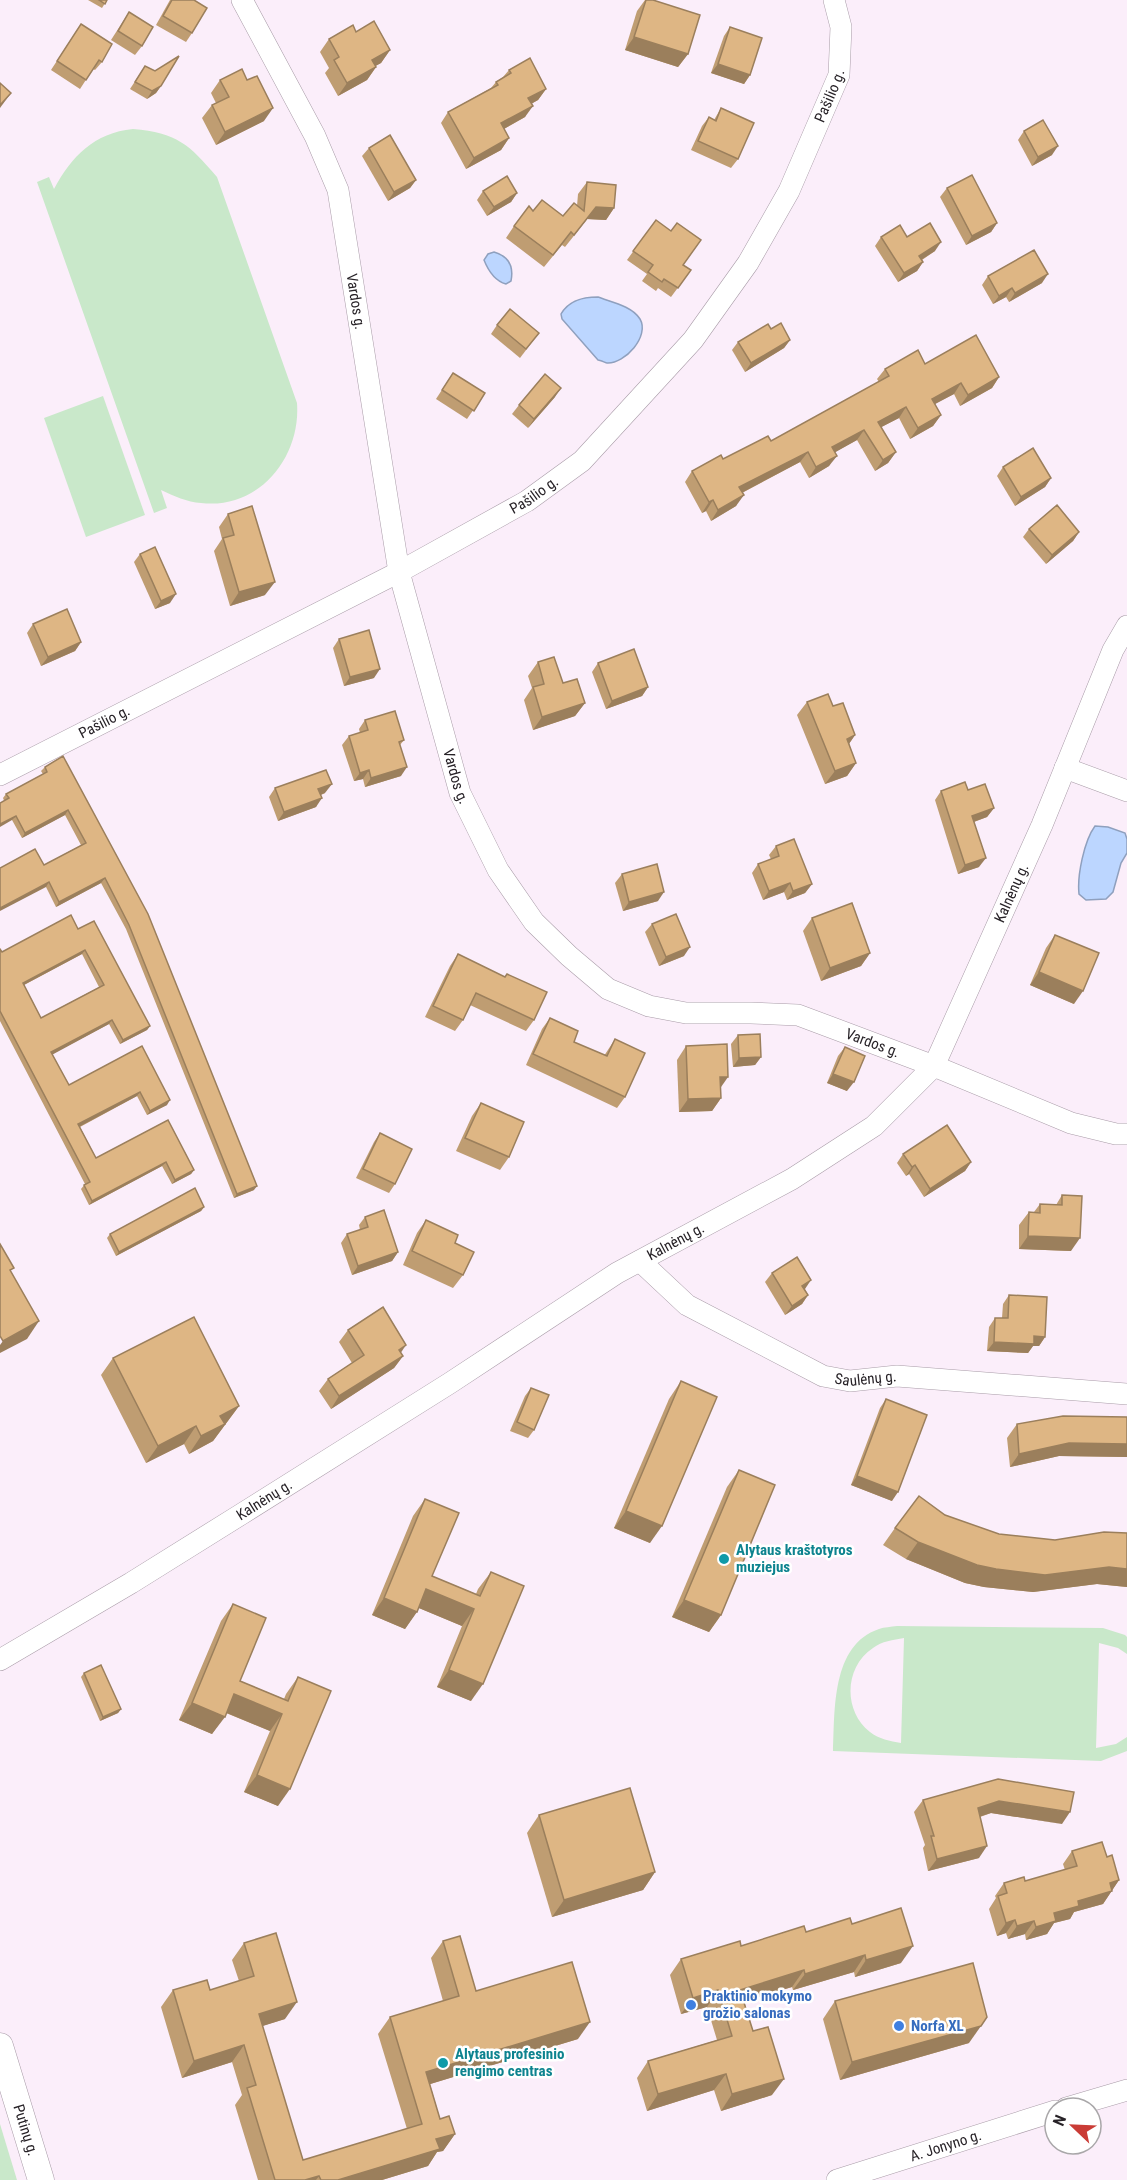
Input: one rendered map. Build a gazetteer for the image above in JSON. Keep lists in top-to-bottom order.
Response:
{
  "streets": {
    "main road": ["Putinų g."],
    "street": [
      "Pašilio g.",
      "Vardos g.",
      "Kalnėnų g.",
      "Saulėnų g.",
      "A. Jonyno g."
    ]
  },
  "crossings": [
    ["Pašilio g.", "Vardos g."],
    ["Vardos g.", "Kalnėnų g."],
    ["Kalnėnų g.", "Saulėnų g."]
  ],
  "places": [
    "Alytaus kraštotyros muziejus",
    "Praktinio mokymo grožio salonas",
    "Norfa XL",
    "Alytaus profesinio rengimo centras"
  ],
  "north": "top left"
}
